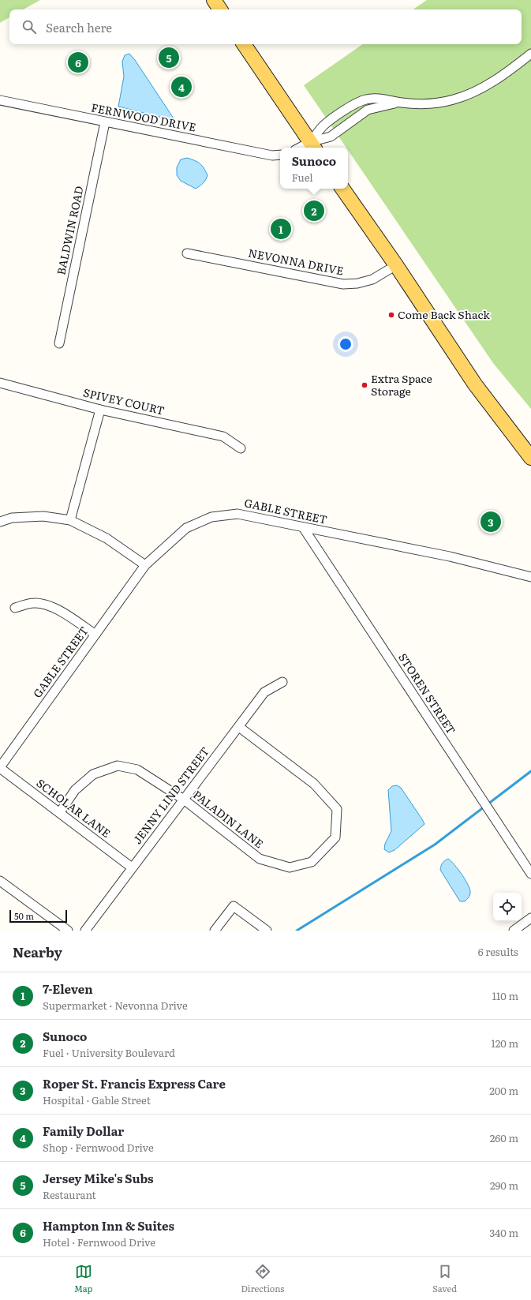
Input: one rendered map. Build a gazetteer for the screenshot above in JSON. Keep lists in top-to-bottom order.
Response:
{
  "streets": {
    "street": [
      "FERNWOOD DRIVE",
      "BALDWIN ROAD",
      "NEVONNA DRIVE",
      "SPIVEY COURT",
      "GABLE STREET",
      "STOREN STREET",
      "JENNY LIND STREET",
      "SCHOLAR LANE",
      "PALADIN LANE"
    ]
  },
  "crossings": [
    ["FERNWOOD DRIVE", "BALDWIN ROAD"],
    ["GABLE STREET", "STOREN STREET"],
    ["GABLE STREET", "SCHOLAR LANE"],
    ["JENNY LIND STREET", "SCHOLAR LANE"],
    ["JENNY LIND STREET", "PALADIN LANE"],
    ["SCHOLAR LANE", "PALADIN LANE"]
  ],
  "places": ["Come Back Shack", "Extra Space Storage"],
  "scale_bar": "50 m",
  "page": {
    "search": "Search here",
    "pins": [
      "5",
      "6",
      "4",
      "2",
      "1",
      "3"
    ],
    "popup": ["Sunoco", "Fuel"],
    "scale": "50 m",
    "heading": ["Nearby", "6 results"],
    "list": [
      {
        "mark": "1",
        "name": "7-Eleven",
        "note": "Supermarket · Nevonna Drive",
        "value": "110 m"
      },
      {
        "mark": "2",
        "name": "Sunoco",
        "note": "Fuel · University Boulevard",
        "value": "120 m"
      },
      {
        "mark": "3",
        "name": "Roper St. Francis Express Care",
        "note": "Hospital · Gable Street",
        "value": "200 m"
      },
      {
        "mark": "4",
        "name": "Family Dollar",
        "note": "Shop · Fernwood Drive",
        "value": "260 m"
      },
      {
        "mark": "5",
        "name": "Jersey Mike's Subs",
        "note": "Restaurant",
        "value": "290 m"
      },
      {
        "mark": "6",
        "name": "Hampton Inn & Suites",
        "note": "Hotel · Fernwood Drive",
        "value": "340 m"
      }
    ],
    "nav": ["Map", "Directions", "Saved"]
  }
}
